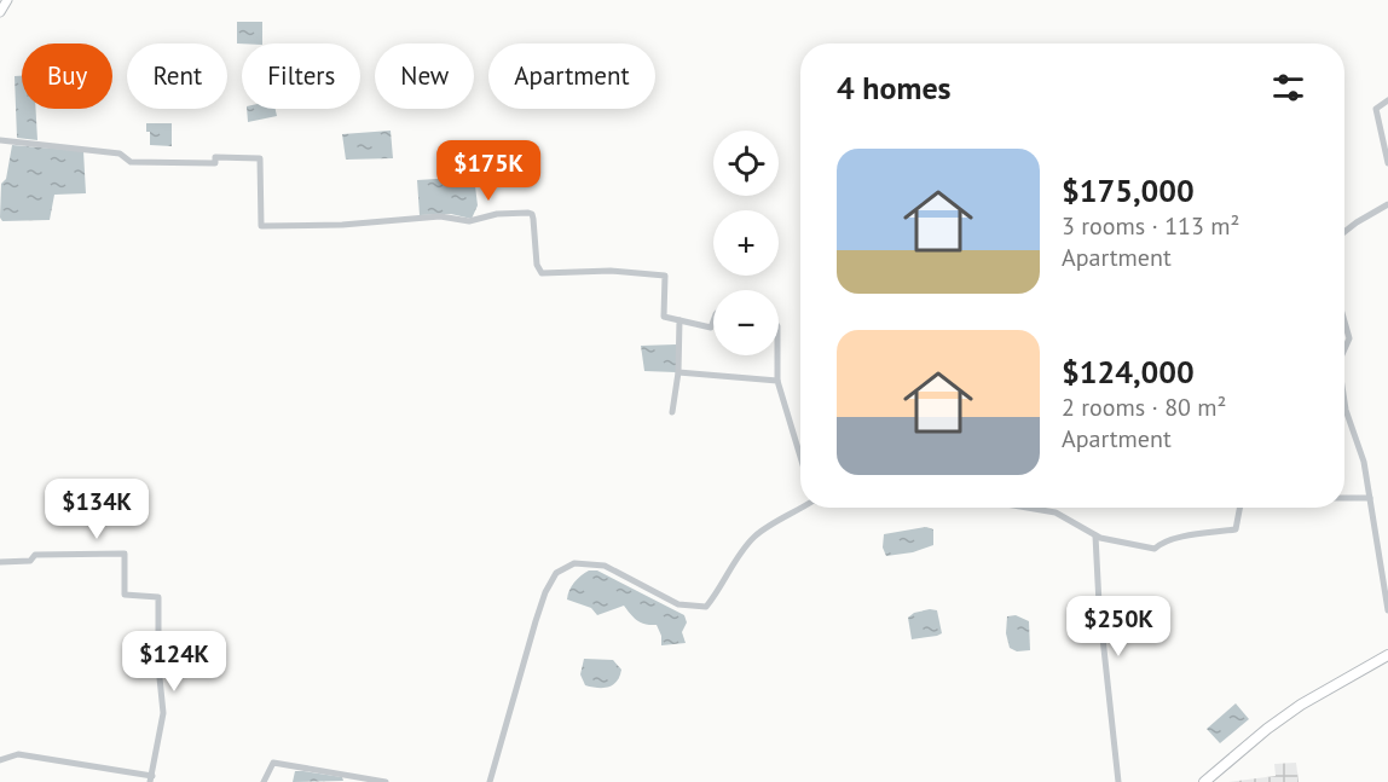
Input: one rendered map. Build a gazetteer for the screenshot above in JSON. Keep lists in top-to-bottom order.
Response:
{
  "page": {
    "chip": [
      "Buy",
      "Rent",
      "Filters",
      "New",
      "Apartment"
    ],
    "heading": "4 homes",
    "map_buttons": ["+", "−"],
    "list": [
      {
        "name": "$175,000",
        "note": "3 rooms · 113 m² · Apartment"
      },
      {
        "name": "$124,000",
        "note": "2 rooms · 80 m² · Apartment"
      }
    ],
    "price": [
      "$175K",
      "$134K",
      "$250K",
      "$124K"
    ]
  }
}
